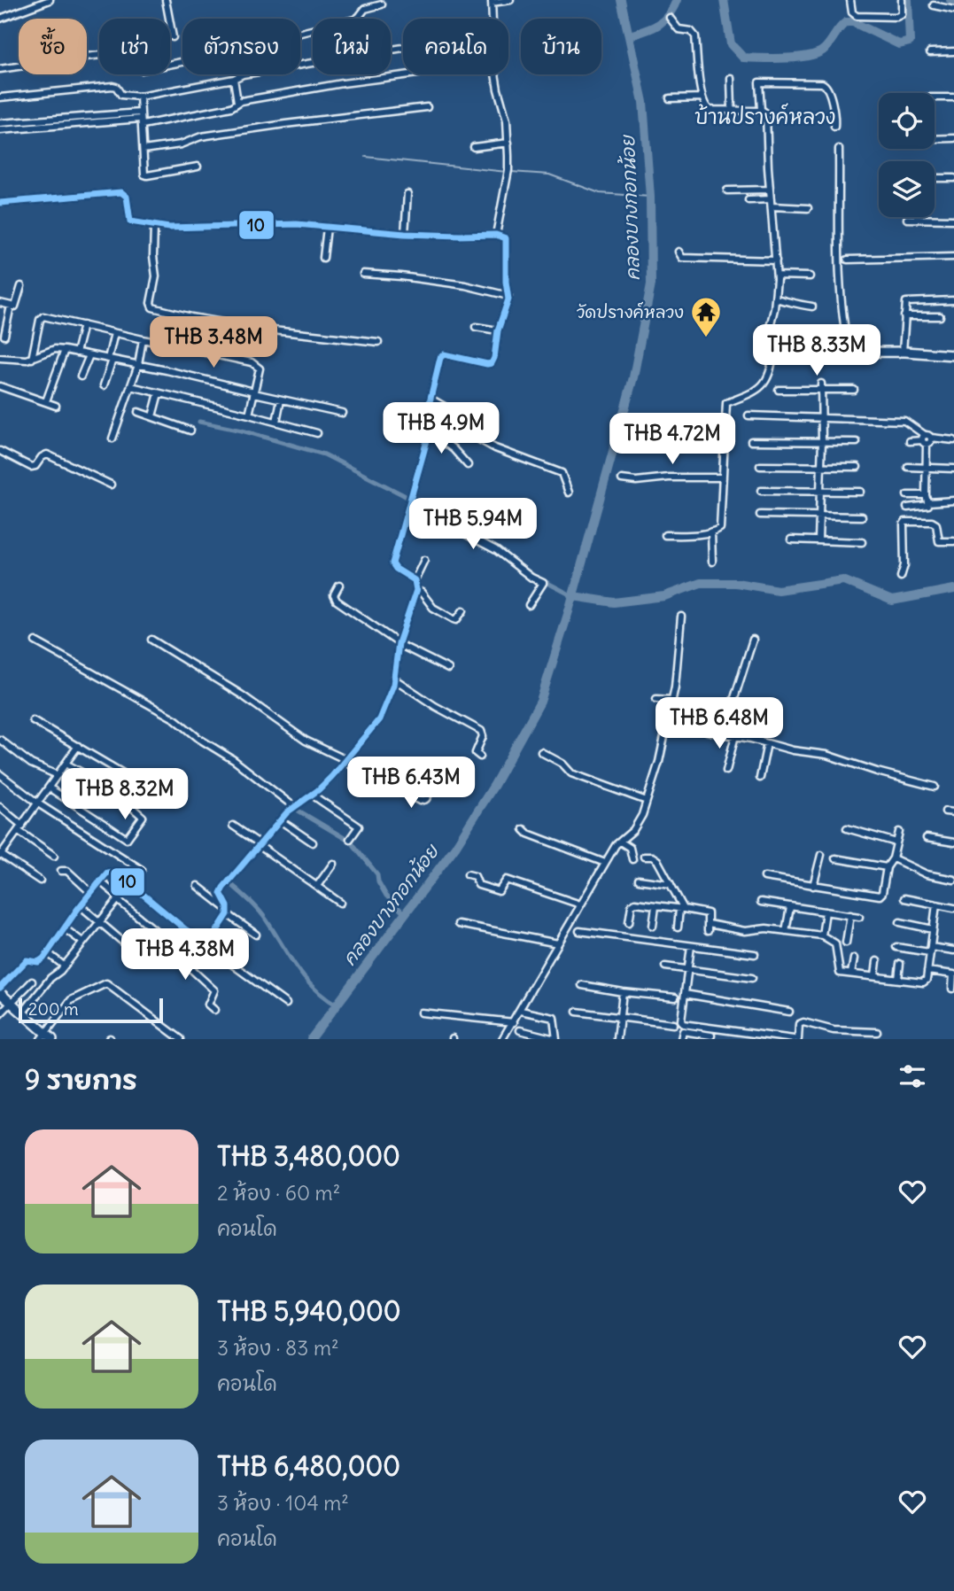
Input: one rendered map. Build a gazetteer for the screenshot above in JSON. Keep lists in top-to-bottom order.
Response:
{
  "districts": ["บ้านปรางค์หลวง"],
  "water": ["คลองบางกอกน้อย"],
  "places": {
    "temple": ["วัดปรางค์หลวง"]
  },
  "lines": ["transit line 10"],
  "scale_bar": "200 m",
  "page": {
    "chip": [
      "ซื้อ",
      "เช่า",
      "ตัวกรอง",
      "ใหม่",
      "คอนโด",
      "บ้าน"
    ],
    "price": [
      "THB 3.48M",
      "THB 8.33M",
      "THB 4.9M",
      "THB 4.72M",
      "THB 5.94M",
      "THB 6.48M",
      "THB 6.43M",
      "THB 8.32M",
      "THB 4.38M"
    ],
    "scale": "200 m",
    "heading": "9 รายการ",
    "list": [
      {
        "name": "THB 3,480,000",
        "note": "2 ห้อง · 60 m² · คอนโด"
      },
      {
        "name": "THB 5,940,000",
        "note": "3 ห้อง · 83 m² · คอนโด"
      },
      {
        "name": "THB 6,480,000",
        "note": "3 ห้อง · 104 m² · คอนโด"
      }
    ]
  }
}
